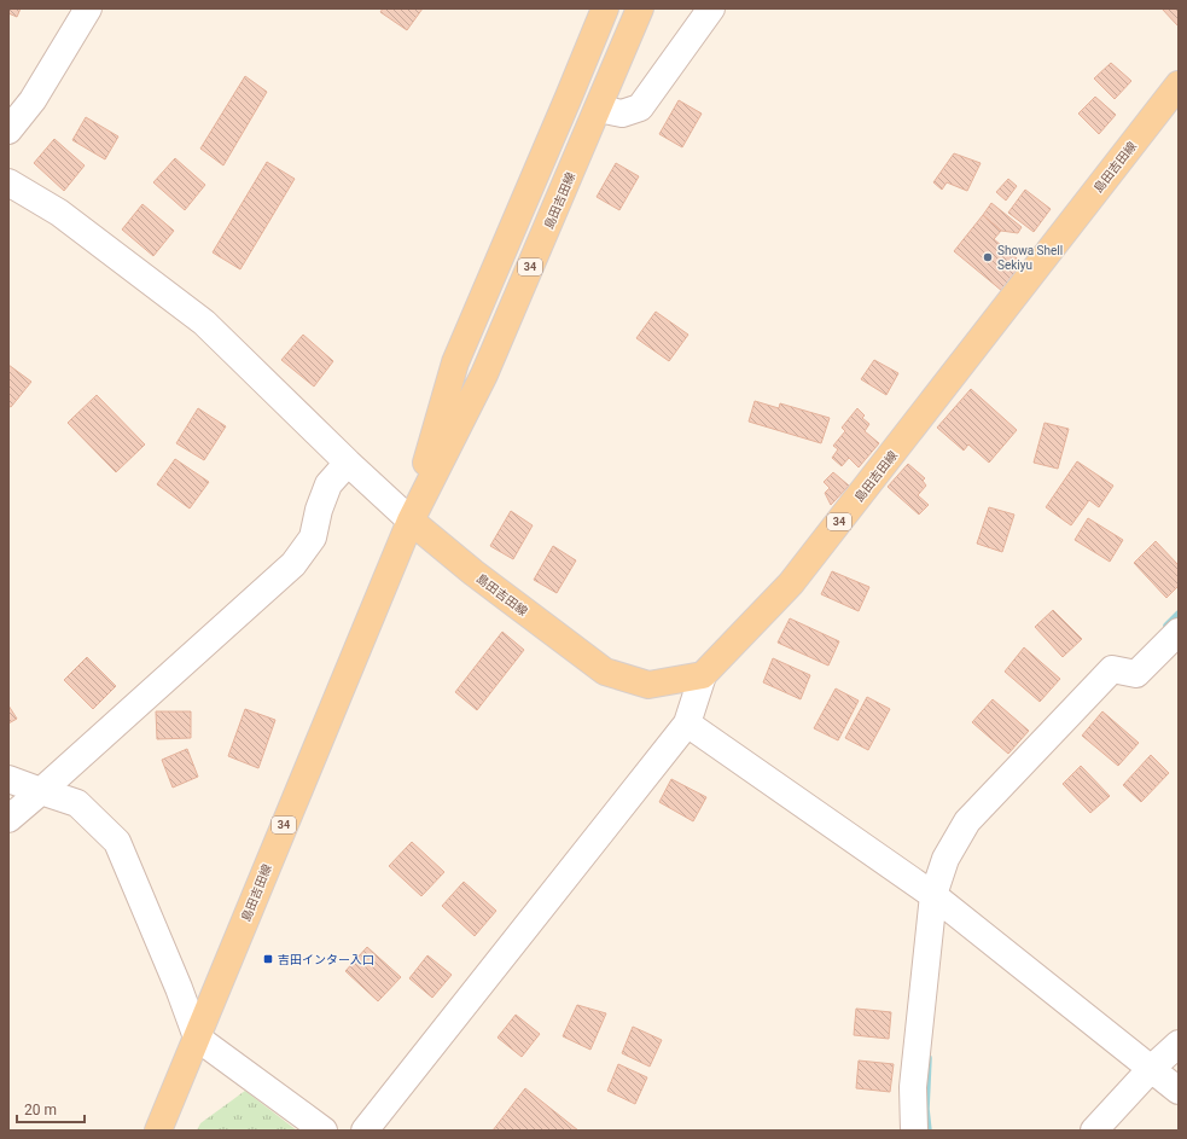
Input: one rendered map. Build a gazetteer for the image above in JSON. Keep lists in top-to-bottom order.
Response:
{
  "streets": {
    "main road": ["島田吉田線", "34"]
  },
  "places": {
    "other": ["Showa Shell Sekiyu"],
    "transit": ["吉田インター入口"]
  },
  "scale_bar": "20 m"
}
